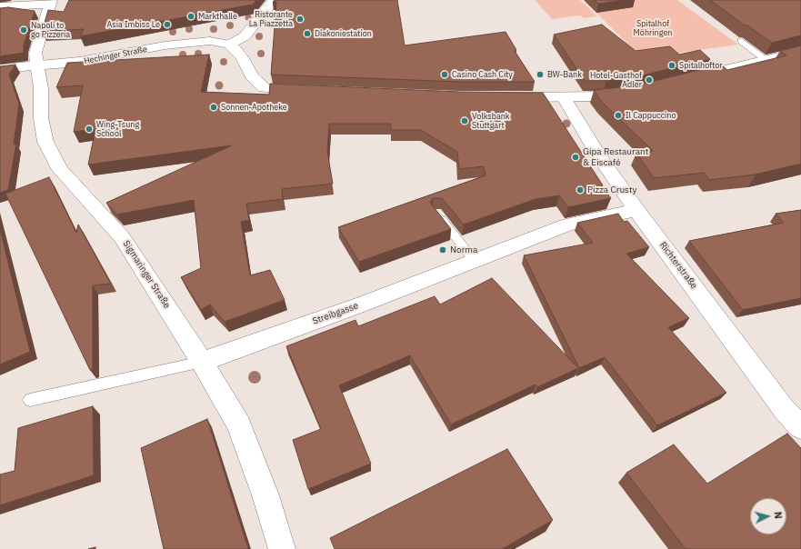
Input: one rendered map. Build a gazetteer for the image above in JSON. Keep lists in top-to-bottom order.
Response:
{
  "streets": {
    "main road": [
      "Hechinger Straße",
      "Richterstraße",
      "Sigmaringer Straße",
      "Streibgasse"
    ]
  },
  "crossings": [
    ["Hechinger Straße", "Sigmaringer Straße"],
    ["Richterstraße", "Streibgasse"],
    ["Sigmaringer Straße", "Streibgasse"]
  ],
  "parks": ["Spitalhof Möhringen"],
  "places": [
    "Markthalle",
    "Ristorante La Piazzetta",
    "Asia Imbiss Le",
    "Napoli to go Pizzeria",
    "Diakoniestation",
    "Spitalhoftor",
    "Casino Cash City",
    "BW-Bank",
    "Hotel-Gasthof Adler",
    "Sonnen-Apotheke",
    "Il Cappuccino",
    "Volksbank Stuttgart",
    "Wing-Tsung School",
    "Gipa Restaurant & Eiscafé",
    "Pizza Crusty",
    "Norma"
  ],
  "north": "right"
}
